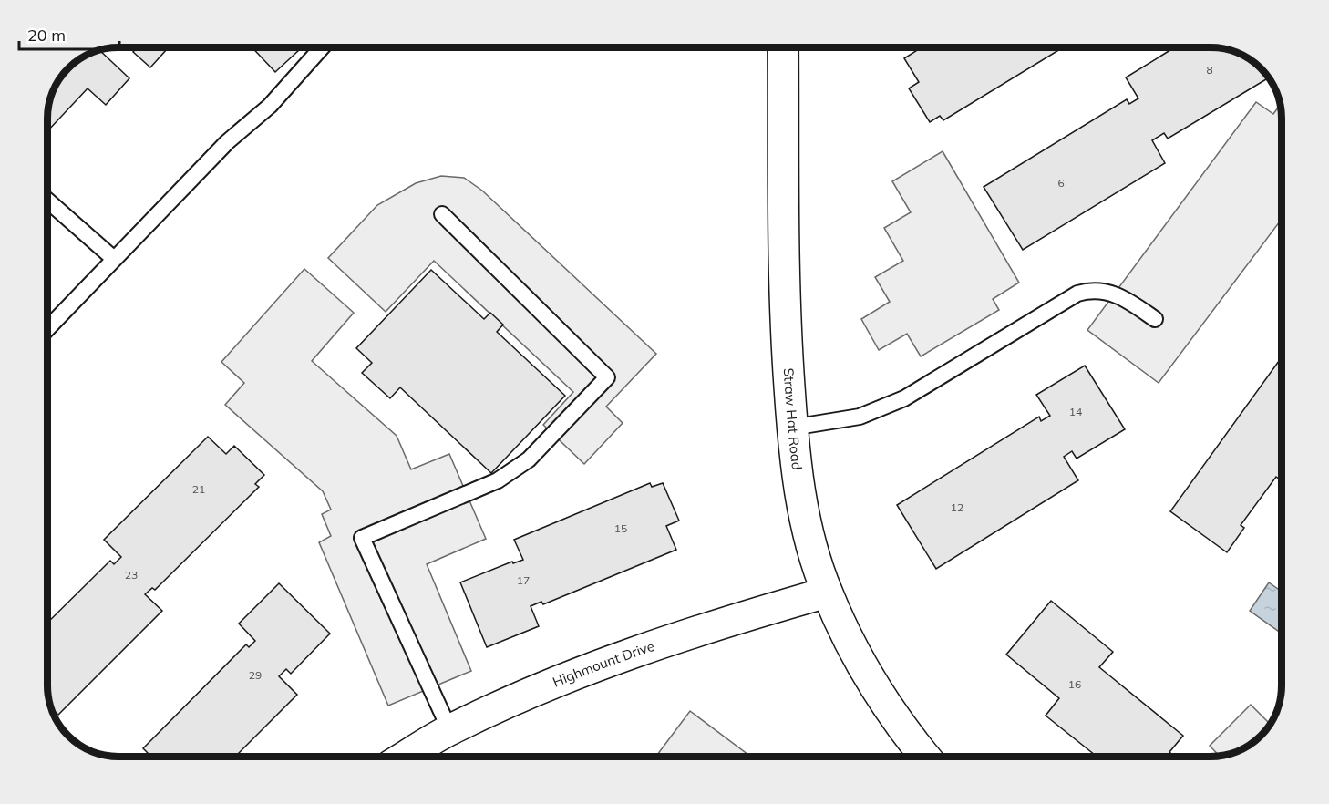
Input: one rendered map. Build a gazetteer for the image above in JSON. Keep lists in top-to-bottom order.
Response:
{
  "streets": {
    "street": ["Straw Hat Road", "Highmount Drive"]
  },
  "crossings": [
    ["Straw Hat Road", "Highmount Drive"]
  ],
  "house_numbers": [
    "8",
    "6",
    "14",
    "21",
    "12",
    "15",
    "23",
    "17",
    "29",
    "16"
  ],
  "scale_bar": "20 m"
}
